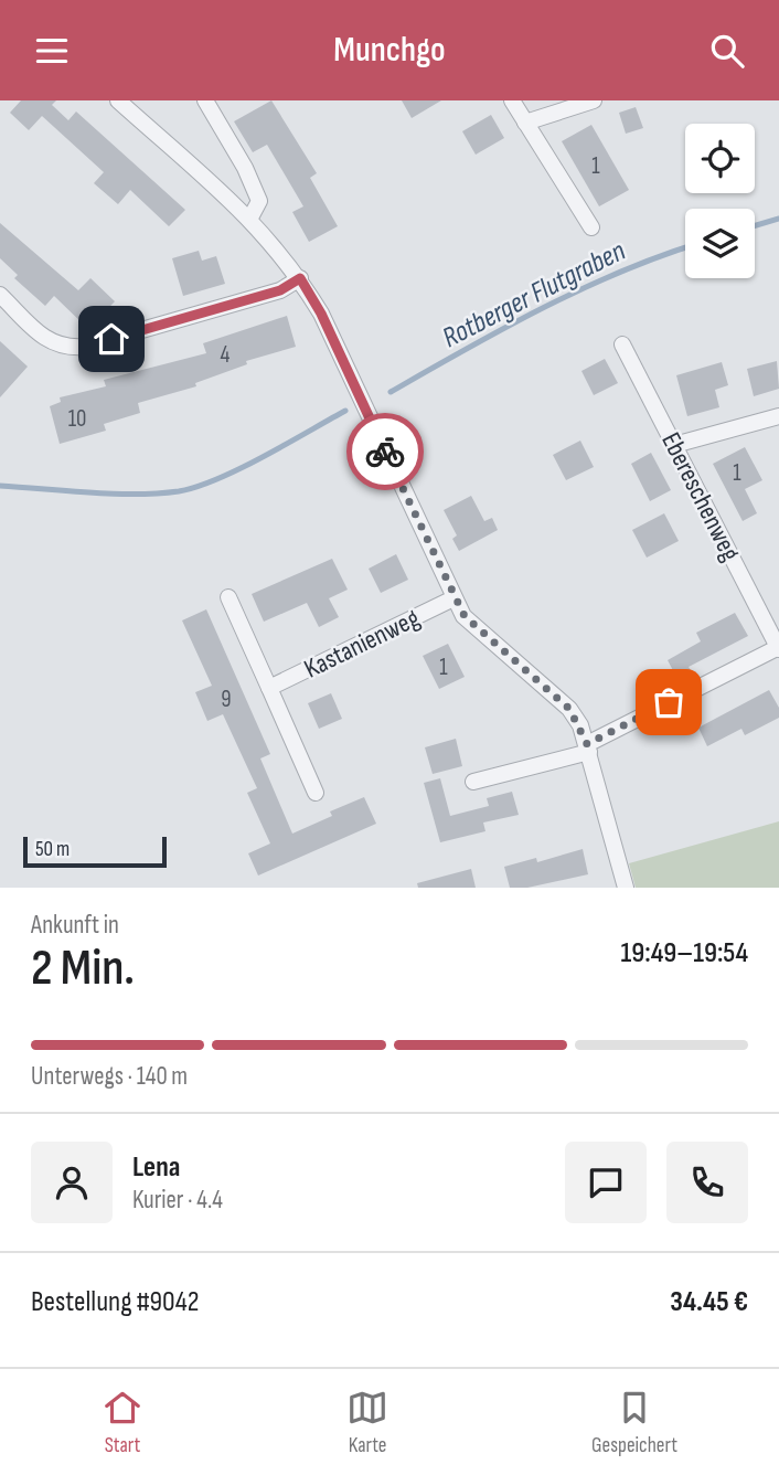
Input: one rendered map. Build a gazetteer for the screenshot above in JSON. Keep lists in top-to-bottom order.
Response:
{
  "streets": {
    "street": ["Ebereschenweg", "Kastanienweg"]
  },
  "water": ["Rotberger Flutgraben"],
  "house_numbers": [
    "1",
    "4",
    "10",
    "1",
    "1",
    "9"
  ],
  "scale_bar": "50 m",
  "page": {
    "header": "Munchgo",
    "scale": "50 m",
    "heading": ["2 Min.", "Ankunft in", "19:49–19:54"],
    "panel": [
      "Lena",
      "Kurier · 4.4",
      "Bestellung #9042",
      "34.45 €"
    ],
    "bar": "Unterwegs · 140 m",
    "tabs": ["Start", "Karte", "Gespeichert"]
  }
}
